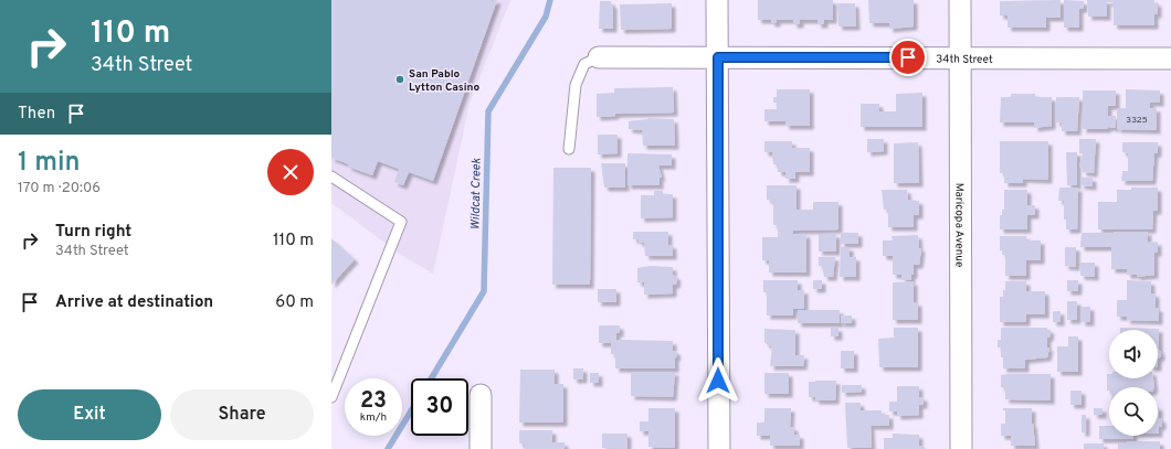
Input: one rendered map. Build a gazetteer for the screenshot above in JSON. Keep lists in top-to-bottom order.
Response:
{
  "streets": {
    "street": ["34th Street", "Maricopa Avenue"]
  },
  "crossings": [
    ["34th Street", "Maricopa Avenue"]
  ],
  "water": ["Wildcat Creek"],
  "places": ["San Pablo Lytton Casino"],
  "house_numbers": ["3325"],
  "page": {
    "turn": ["110 m", "34th Street"],
    "then": "Then",
    "heading": ["1 min", "170 m · 20:06"],
    "list": [
      {
        "name": "Turn right",
        "note": "34th Street",
        "value": "110 m"
      },
      {
        "name": "Arrive at destination",
        "value": "60 m"
      }
    ],
    "speed": "23 km/h",
    "limit": "30",
    "buttons": ["Exit", "Share"]
  }
}
